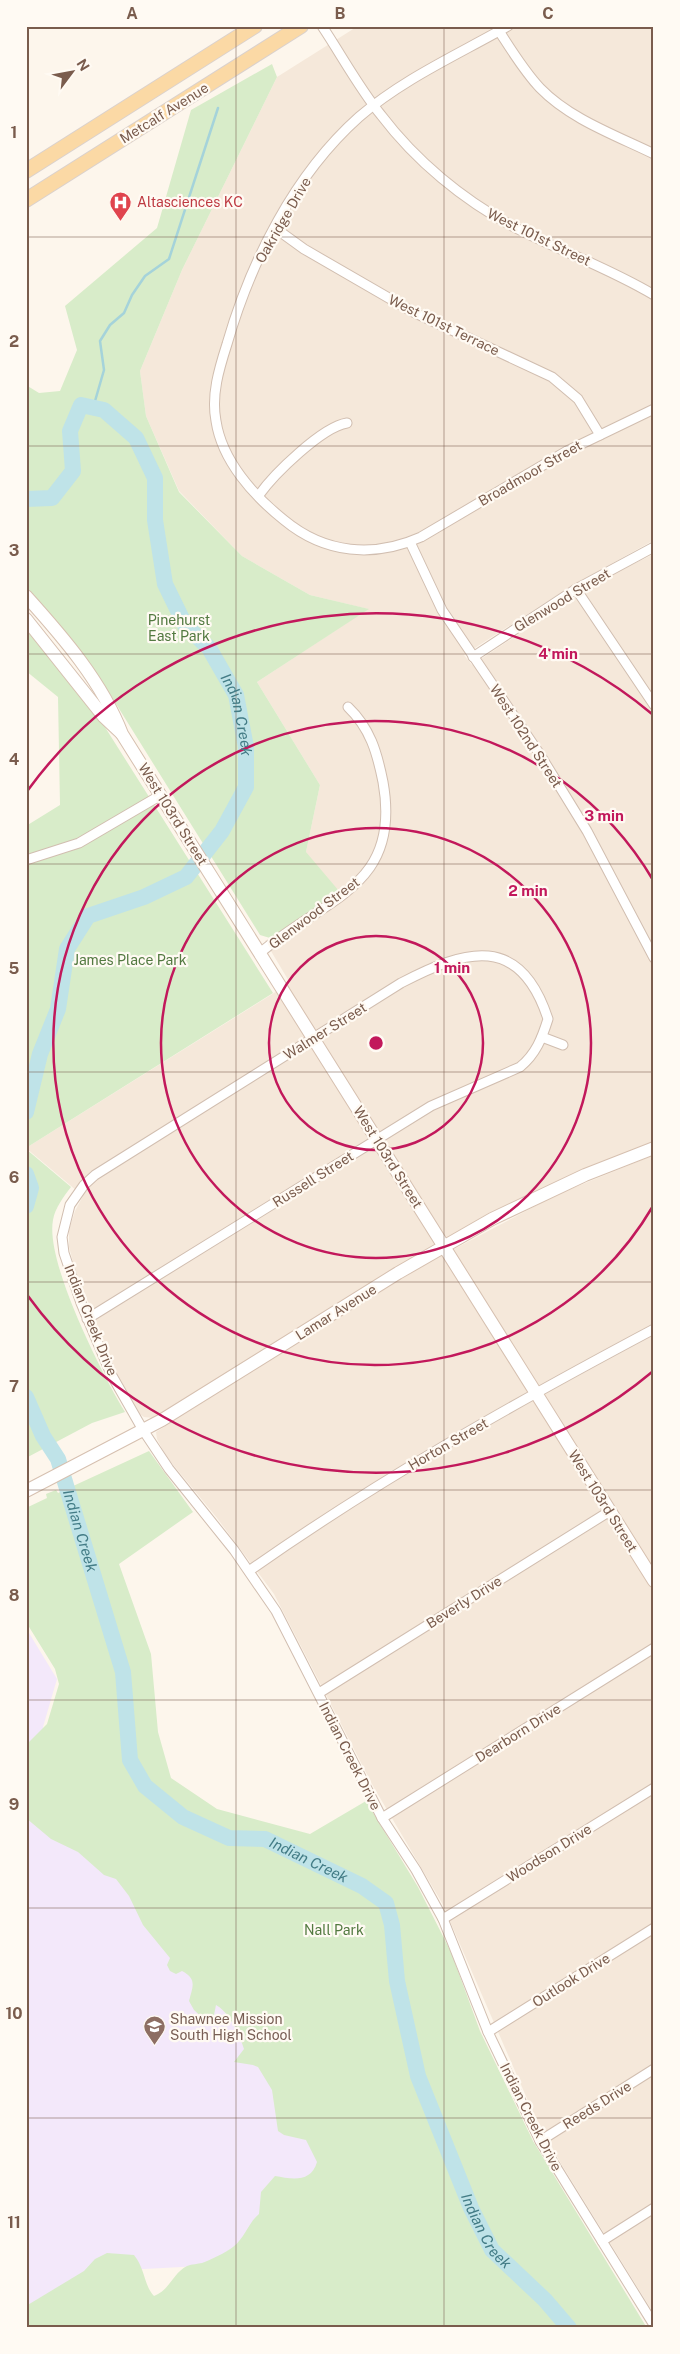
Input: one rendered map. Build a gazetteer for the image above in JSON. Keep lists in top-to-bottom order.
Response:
{
  "streets": {
    "main road": ["Metcalf Avenue", "West 103rd Street", "Lamar Avenue"],
    "street": [
      "Oakridge Drive",
      "West 101st Street",
      "West 101st Terrace",
      "Broadmoor Street",
      "Glenwood Street",
      "West 102nd Street",
      "Walmer Street",
      "Russell Street",
      "Indian Creek Drive",
      "Horton Street",
      "Beverly Drive",
      "Dearborn Drive",
      "Woodson Drive",
      "Outlook Drive",
      "Reeds Drive"
    ]
  },
  "crossings": [
    ["Oakridge Drive", "West 101st Street"],
    ["Oakridge Drive", "West 101st Terrace"],
    ["Oakridge Drive", "Broadmoor Street"],
    ["Oakridge Drive", "West 102nd Street"],
    ["West 101st Terrace", "Broadmoor Street"],
    ["Broadmoor Street", "West 102nd Street"],
    ["Glenwood Street", "West 102nd Street"],
    ["Glenwood Street", "West 103rd Street"],
    ["West 103rd Street", "Walmer Street"],
    ["West 103rd Street", "Russell Street"],
    ["West 103rd Street", "Lamar Avenue"],
    ["West 103rd Street", "Horton Street"],
    ["West 103rd Street", "Beverly Drive"],
    ["Walmer Street", "Russell Street"],
    ["Walmer Street", "Indian Creek Drive"],
    ["Russell Street", "Indian Creek Drive"],
    ["Lamar Avenue", "Indian Creek Drive"],
    ["Indian Creek Drive", "Horton Street"],
    ["Indian Creek Drive", "Beverly Drive"],
    ["Indian Creek Drive", "Dearborn Drive"],
    ["Indian Creek Drive", "Woodson Drive"],
    ["Indian Creek Drive", "Outlook Drive"],
    ["Indian Creek Drive", "Reeds Drive"]
  ],
  "water": ["Indian Creek"],
  "parks": ["Pinehurst East Park", "James Place Park", "Nall Park"],
  "places": {
    "hospital": ["Altasciences KC"],
    "school or university": ["Shawnee Mission South High School"]
  },
  "north": "top right",
  "grid": {
    "columns": ["A", "B", "C"],
    "rows": [
      "1",
      "2",
      "3",
      "4",
      "5",
      "6",
      "7",
      "8",
      "9",
      "10",
      "11"
    ]
  },
  "rings": [
    "4 min",
    "3 min",
    "2 min",
    "1 min"
  ]
}
